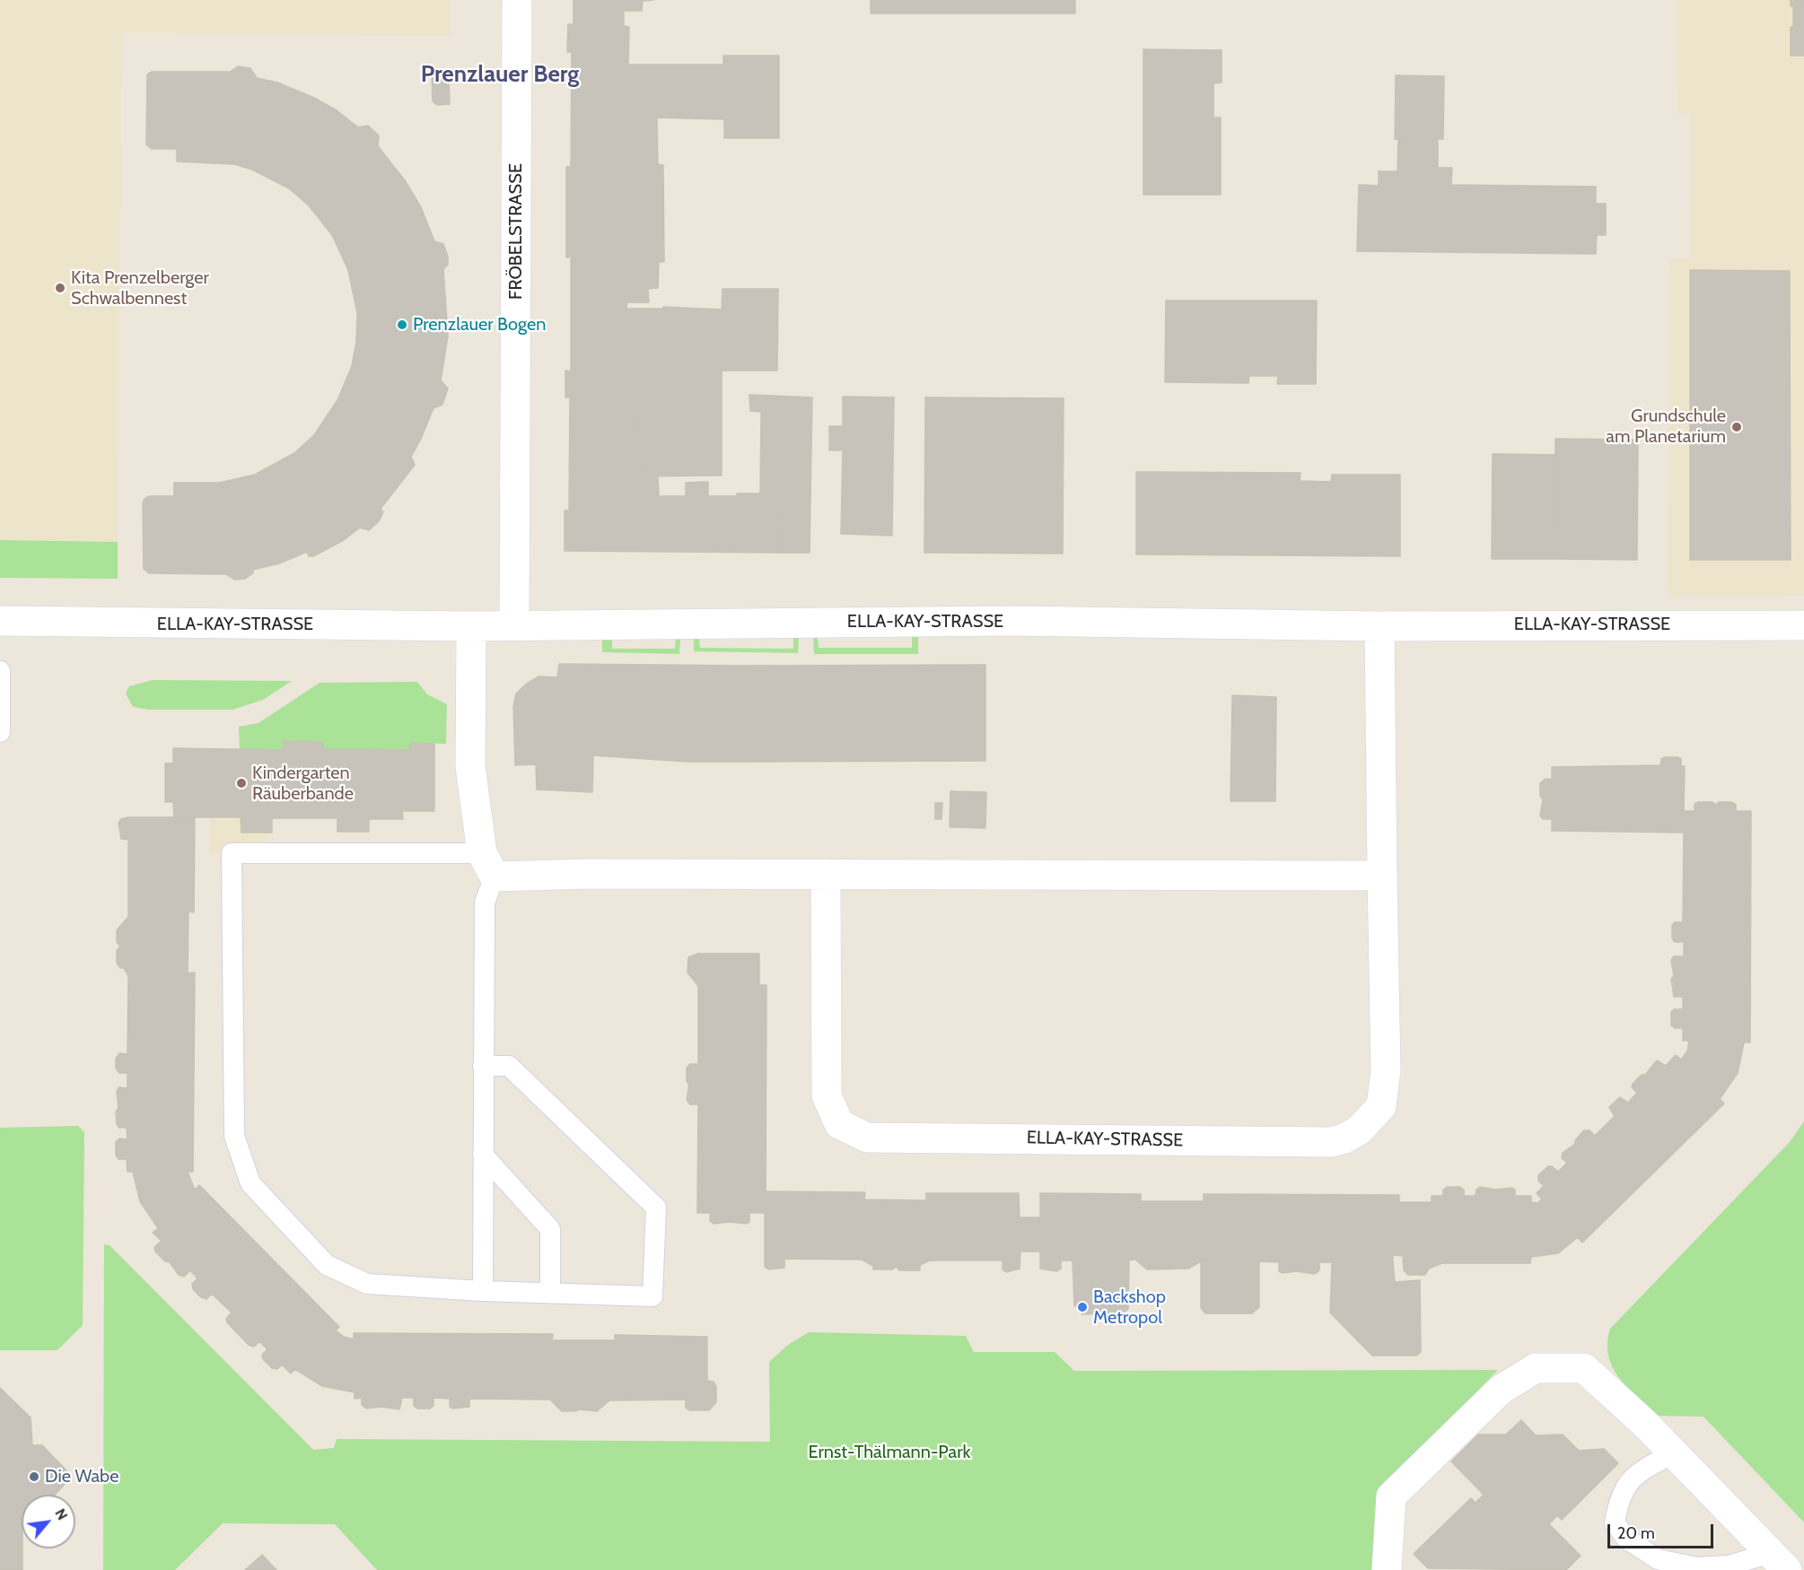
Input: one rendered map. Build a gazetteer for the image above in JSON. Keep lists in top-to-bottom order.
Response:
{
  "streets": {
    "street": ["FRÖBELSTRASSE", "ELLA-KAY-STRASSE"]
  },
  "crossings": [
    ["FRÖBELSTRASSE", "ELLA-KAY-STRASSE"]
  ],
  "districts": ["Prenzlauer Berg"],
  "parks": ["Ernst-Thälmann-Park"],
  "places": [
    "Kita Prenzelberger Schwalbennest",
    "Prenzlauer Bogen",
    "Grundschule am Planetarium",
    "Kindergarten Räuberbande",
    "Backshop Metropol",
    "Die Wabe"
  ],
  "scale_bar": "20 m",
  "north": "top right"
}
